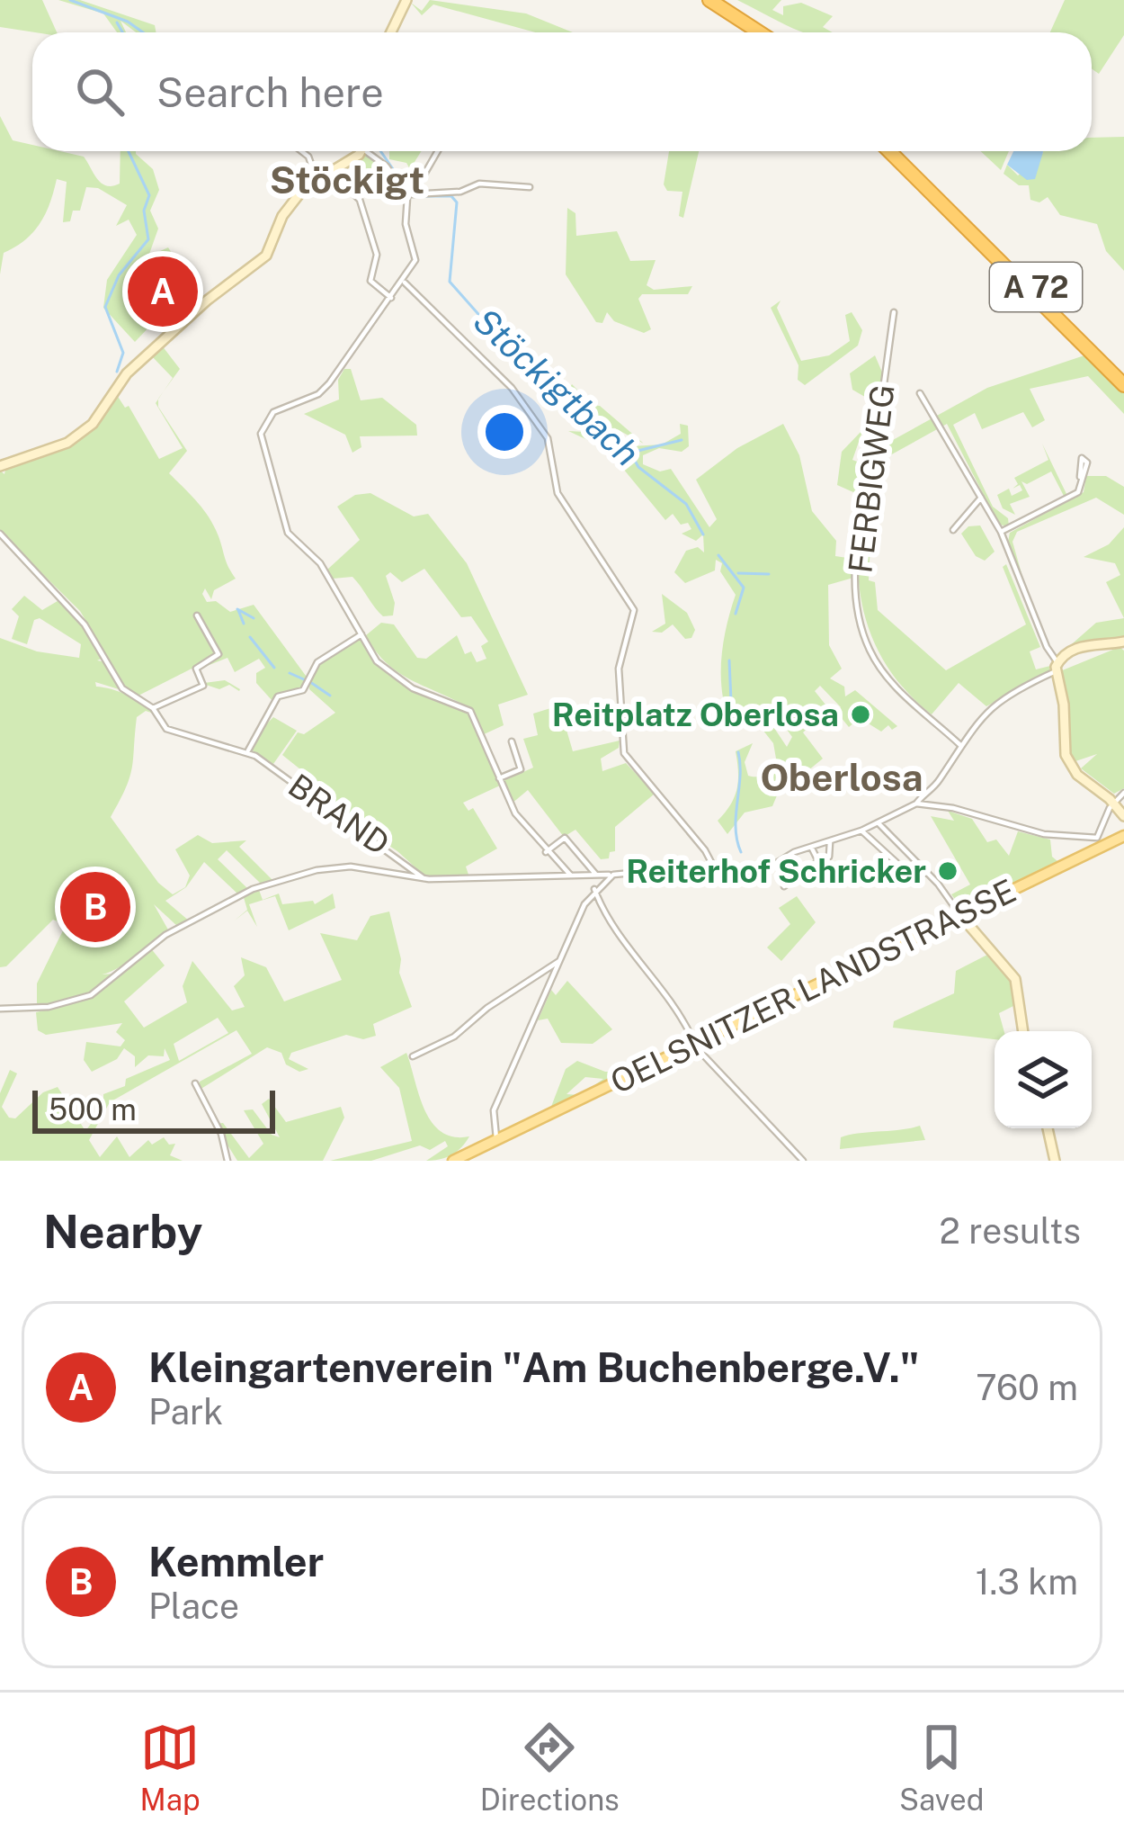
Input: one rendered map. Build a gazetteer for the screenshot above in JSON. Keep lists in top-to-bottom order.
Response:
{
  "streets": {
    "highway": ["A 72"],
    "main road": ["OELSNITZER LANDSTRASSE"],
    "street": ["FERBIGWEG", "BRAND"]
  },
  "districts": ["Stöckigt", "Oberlosa"],
  "water": ["Stöckigtbach"],
  "places": ["Reitplatz Oberlosa", "Reiterhof Schricker"],
  "scale_bar": "500 m",
  "page": {
    "search": "Search here",
    "pins": ["A", "B"],
    "scale": "500 m",
    "heading": ["Nearby", "2 results"],
    "list": [
      {
        "mark": "A",
        "name": "Kleingartenverein \"Am Buchenberge.V.\"",
        "note": "Park",
        "value": "760 m"
      },
      {
        "mark": "B",
        "name": "Kemmler",
        "note": "Place",
        "value": "1.3 km"
      }
    ],
    "nav": ["Map", "Directions", "Saved"]
  }
}
